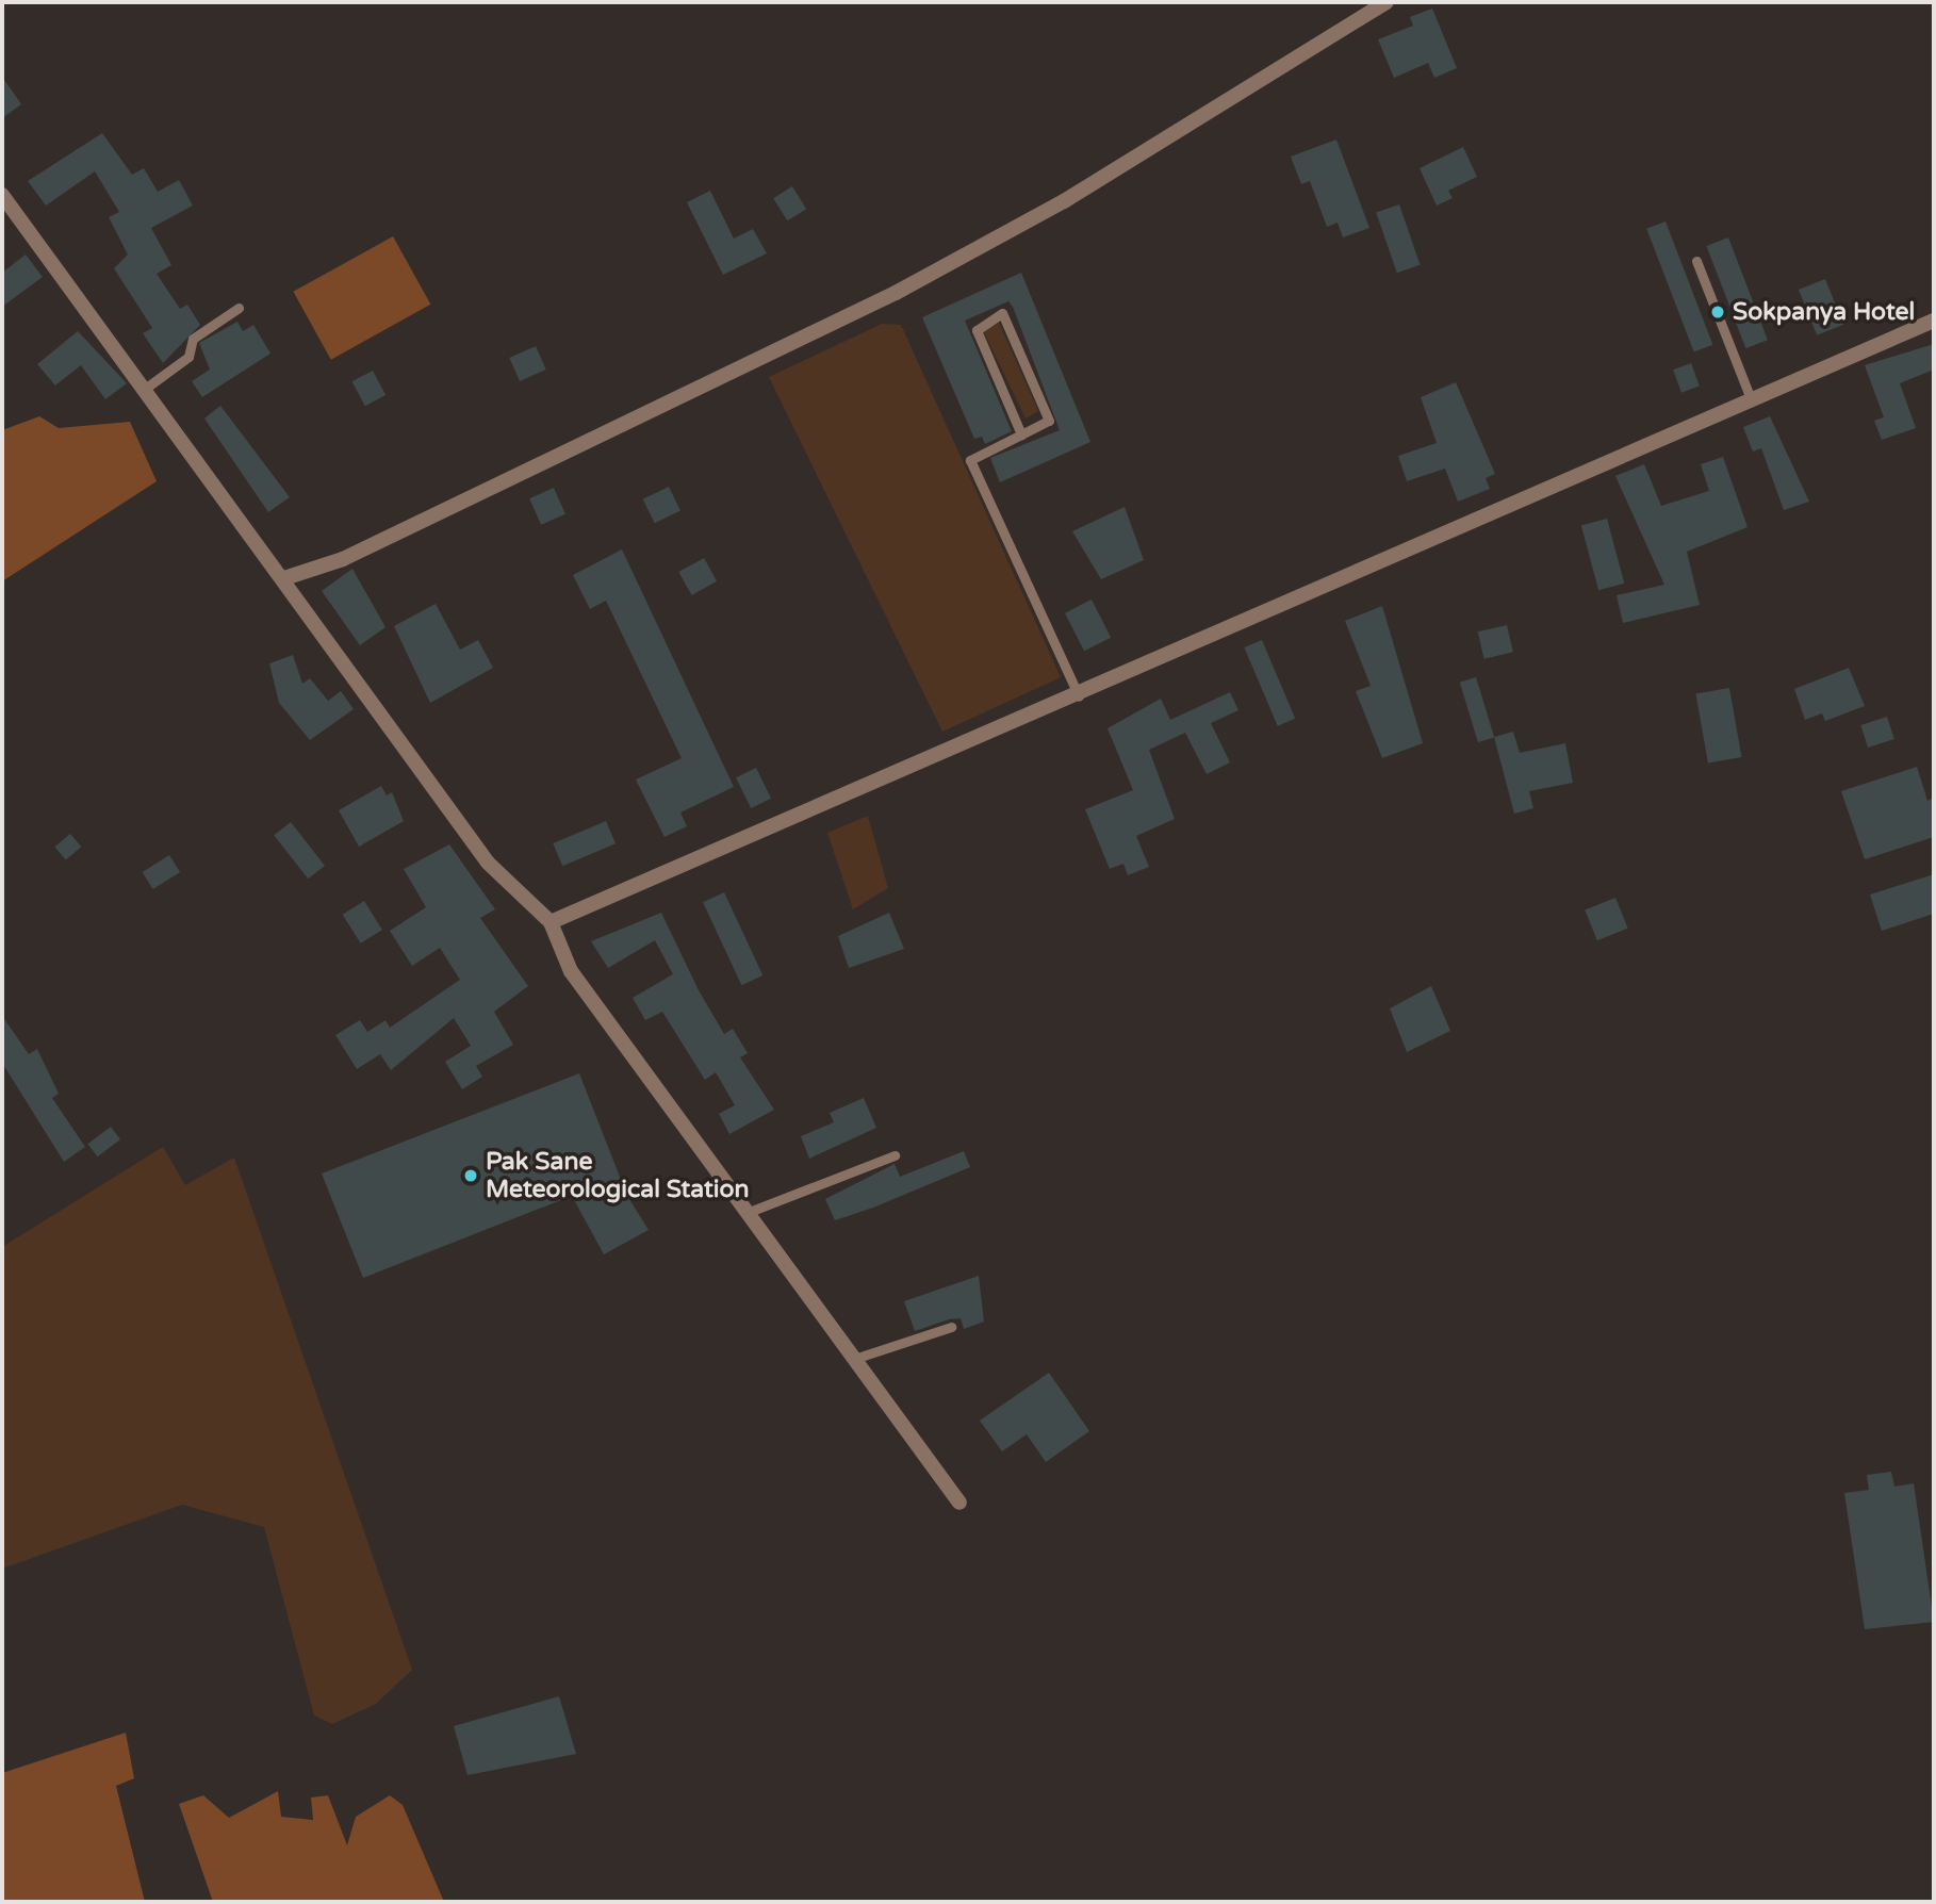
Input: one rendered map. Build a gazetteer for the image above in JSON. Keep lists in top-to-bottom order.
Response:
{
  "places": ["Sokpanya Hotel", "Pak Sane Meteorological Station"]
}
